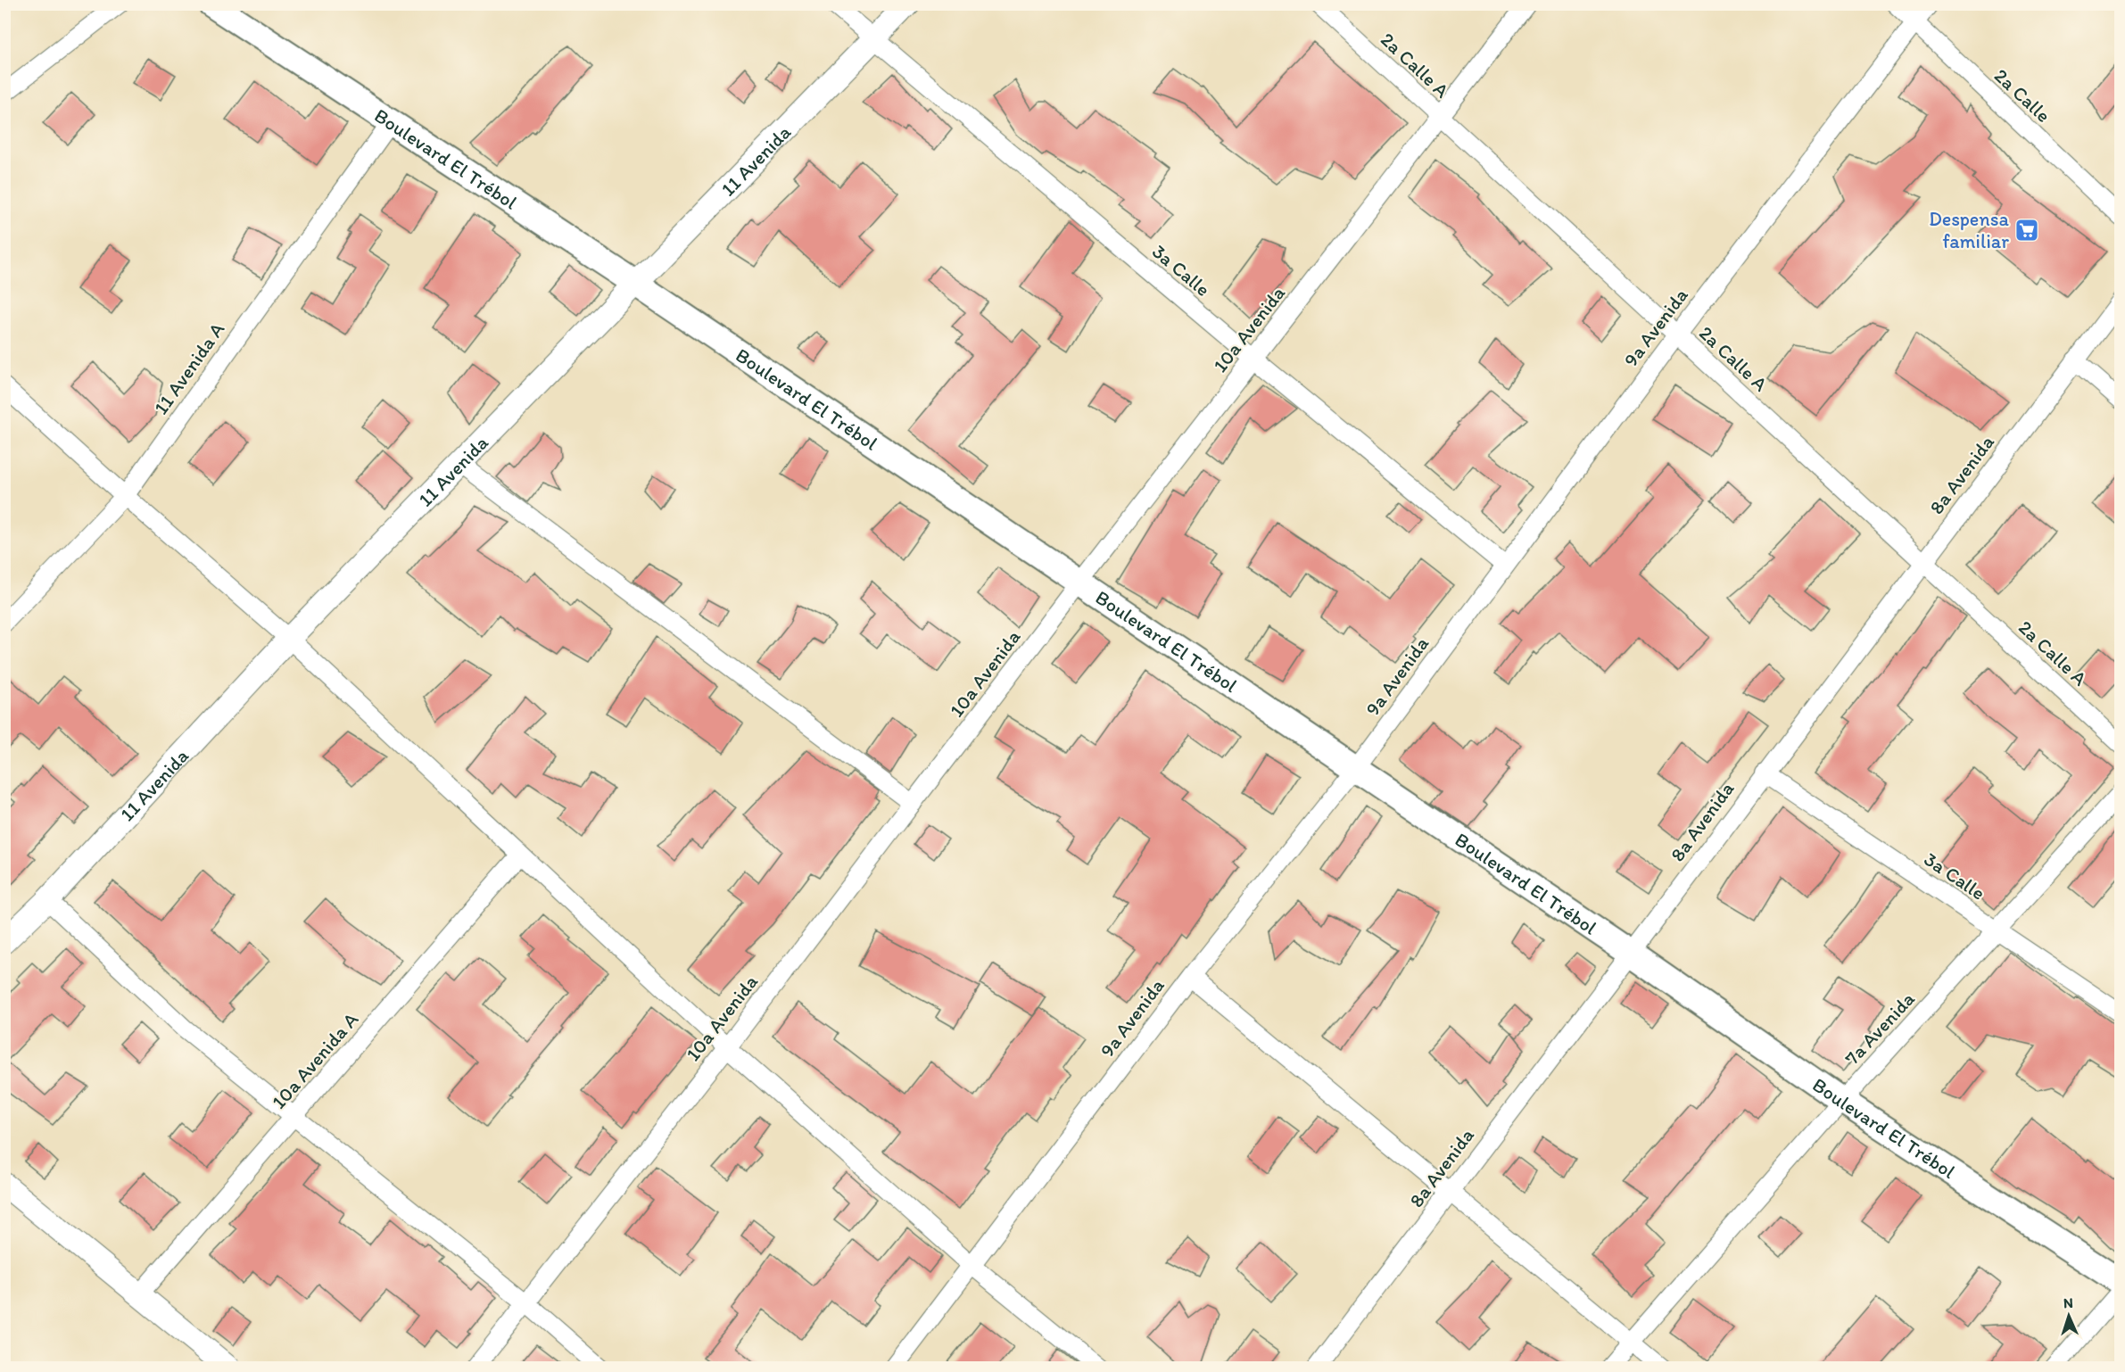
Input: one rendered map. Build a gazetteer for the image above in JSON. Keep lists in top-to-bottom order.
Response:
{
  "streets": {
    "main road": ["Boulevard El Trébol"],
    "street": [
      "2a Calle A",
      "2a Calle",
      "11 Avenida",
      "3a Calle",
      "9a Avenida",
      "10a Avenida",
      "11 Avenida A",
      "8a Avenida",
      "7a Avenida",
      "10a Avenida A"
    ]
  },
  "crossings": [
    ["2a Calle A", "9a Avenida"],
    ["2a Calle A", "10a Avenida"],
    ["2a Calle A", "8a Avenida"],
    ["2a Calle", "9a Avenida"],
    ["Boulevard El Trébol", "11 Avenida"],
    ["Boulevard El Trébol", "9a Avenida"],
    ["Boulevard El Trébol", "10a Avenida"],
    ["Boulevard El Trébol", "11 Avenida A"],
    ["Boulevard El Trébol", "8a Avenida"],
    ["Boulevard El Trébol", "7a Avenida"],
    ["11 Avenida", "3a Calle"],
    ["3a Calle", "9a Avenida"],
    ["3a Calle", "10a Avenida"],
    ["3a Calle", "8a Avenida"],
    ["3a Calle", "7a Avenida"]
  ],
  "places": {
    "supermarket": ["Despensa familiar"]
  },
  "north": "top"
}
